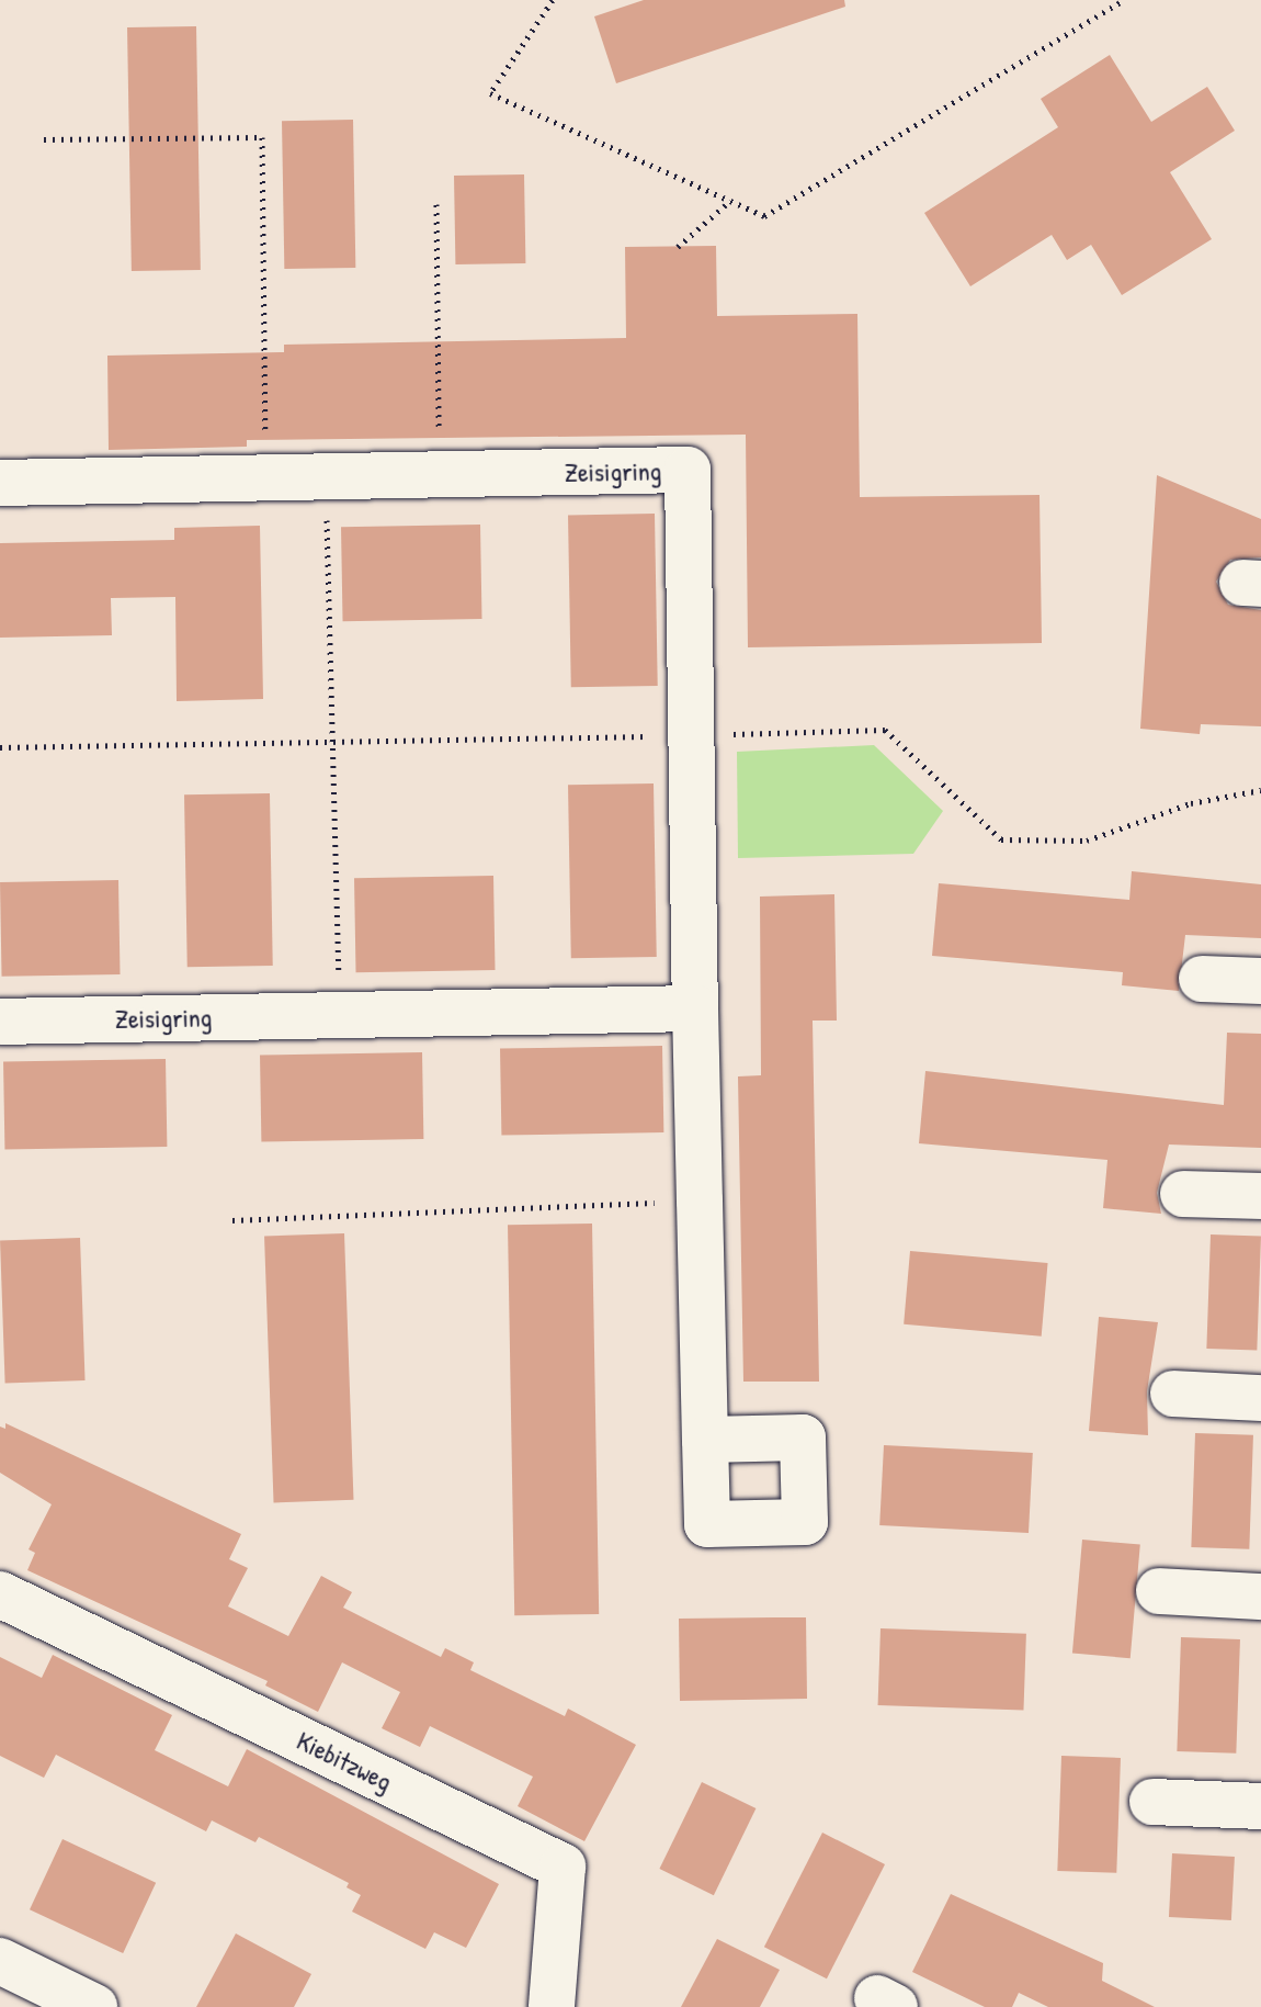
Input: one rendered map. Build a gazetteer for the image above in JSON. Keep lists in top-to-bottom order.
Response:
{
  "streets": {
    "street": ["Zeisigring", "Kiebitzweg"]
  }
}
